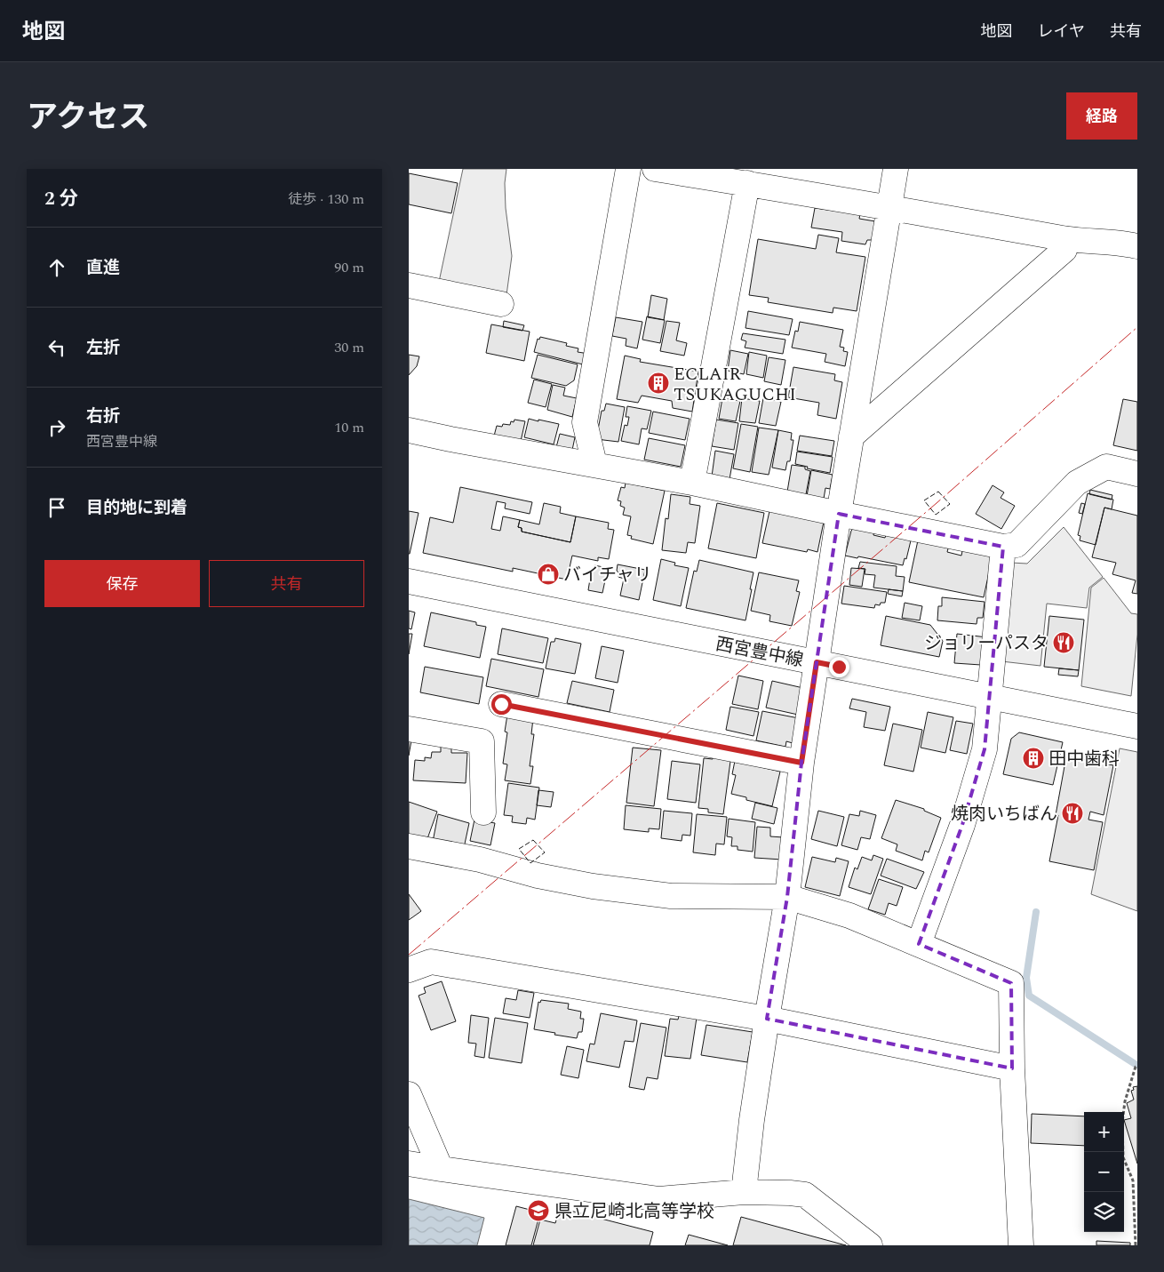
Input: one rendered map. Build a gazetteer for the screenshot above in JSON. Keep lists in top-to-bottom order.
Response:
{
  "streets": {
    "street": ["西宮豊中線"]
  },
  "places": {
    "building": ["ECLAIR TSUKAGUCHI", "田中歯科"],
    "shop": ["バイチャリ"],
    "restaurant": ["ジョリーパスタ", "焼肉いちばん"],
    "school or university": ["県立尼崎北高等学校"]
  },
  "page": {
    "header": "地図",
    "nav": ["地図", "レイヤ", "共有"],
    "title": "アクセス",
    "buttons": [
      "経路",
      ["保存", "共有"]
    ],
    "heading": ["2 分", "徒歩 · 130 m"],
    "list": [
      ["直進", "90 m"],
      ["左折", "30 m"],
      ["右折", "西宮豊中線", "10 m"],
      "目的地に到着"
    ],
    "map_buttons": ["+", "−"]
  }
}
